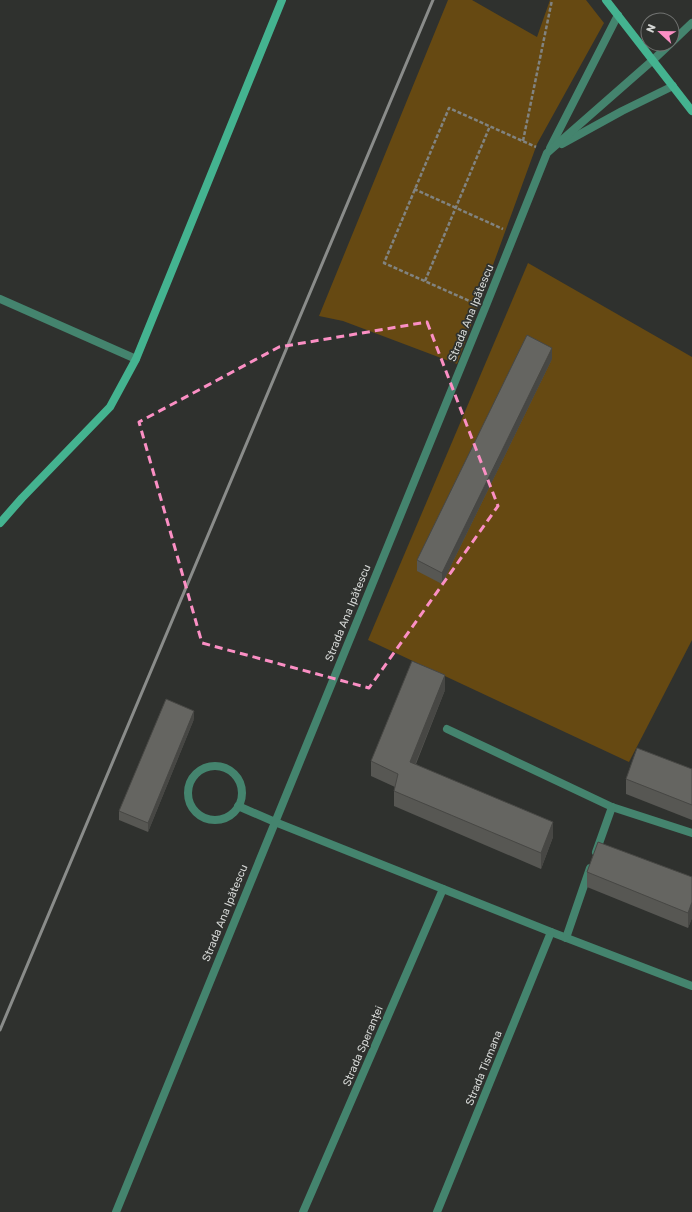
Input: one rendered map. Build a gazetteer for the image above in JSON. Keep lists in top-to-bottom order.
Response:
{
  "streets": {
    "street": ["Strada Ana Ipătescu", "Strada Speranței", "Strada Tismana"]
  },
  "north": "left"
}
